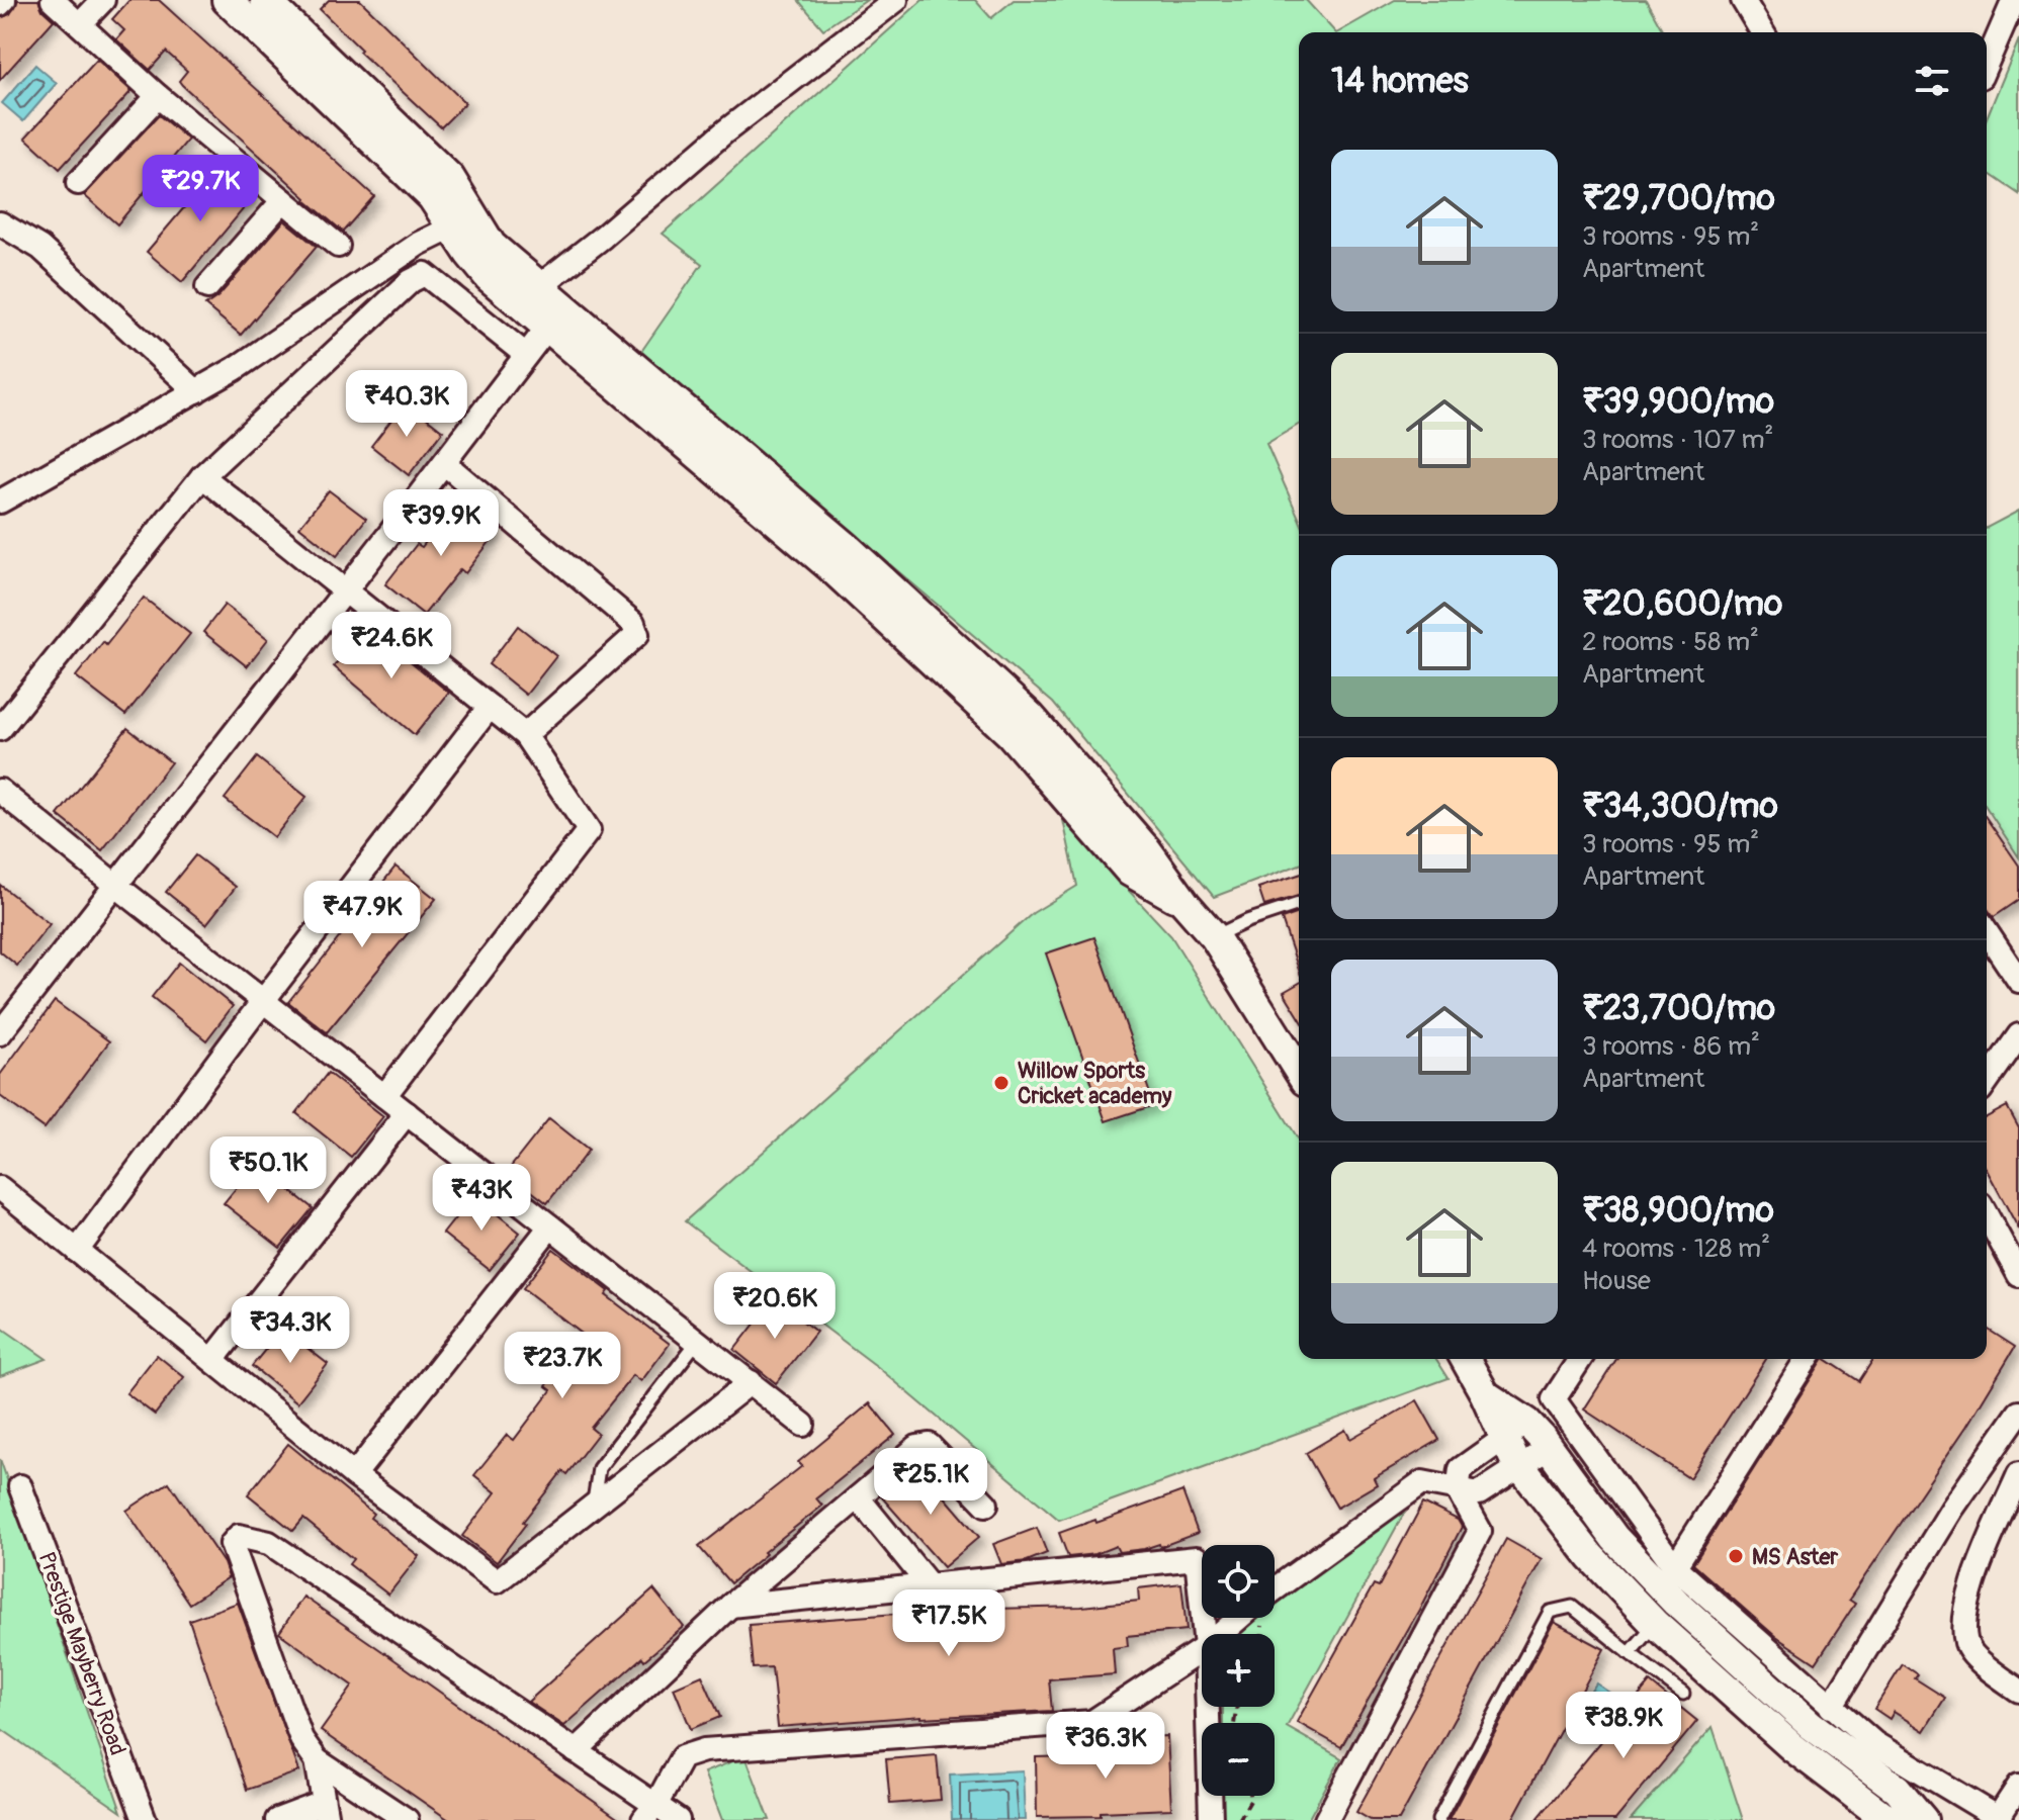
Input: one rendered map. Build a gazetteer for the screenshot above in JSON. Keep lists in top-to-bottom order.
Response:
{
  "streets": {
    "street": ["Prestige Mayberry Road"]
  },
  "places": ["Willow Sports Cricket academy", "MS Aster"],
  "page": {
    "heading": "14 homes",
    "list": [
      {
        "name": "₹29,700/mo",
        "note": "3 rooms · 95 m² · Apartment"
      },
      {
        "name": "₹39,900/mo",
        "note": "3 rooms · 107 m² · Apartment"
      },
      {
        "name": "₹20,600/mo",
        "note": "2 rooms · 58 m² · Apartment"
      },
      {
        "name": "₹34,300/mo",
        "note": "3 rooms · 95 m² · Apartment"
      },
      {
        "name": "₹23,700/mo",
        "note": "3 rooms · 86 m² · Apartment"
      },
      {
        "name": "₹38,900/mo",
        "note": "4 rooms · 128 m² · House"
      }
    ],
    "price": [
      "₹29.7K",
      "₹40.3K",
      "₹39.9K",
      "₹24.6K",
      "₹47.9K",
      "₹50.1K",
      "₹43K",
      "₹20.6K",
      "₹34.3K",
      "₹23.7K",
      "₹25.1K",
      "₹17.5K",
      "₹38.9K",
      "₹36.3K"
    ],
    "map_buttons": ["+", "−"]
  }
}
